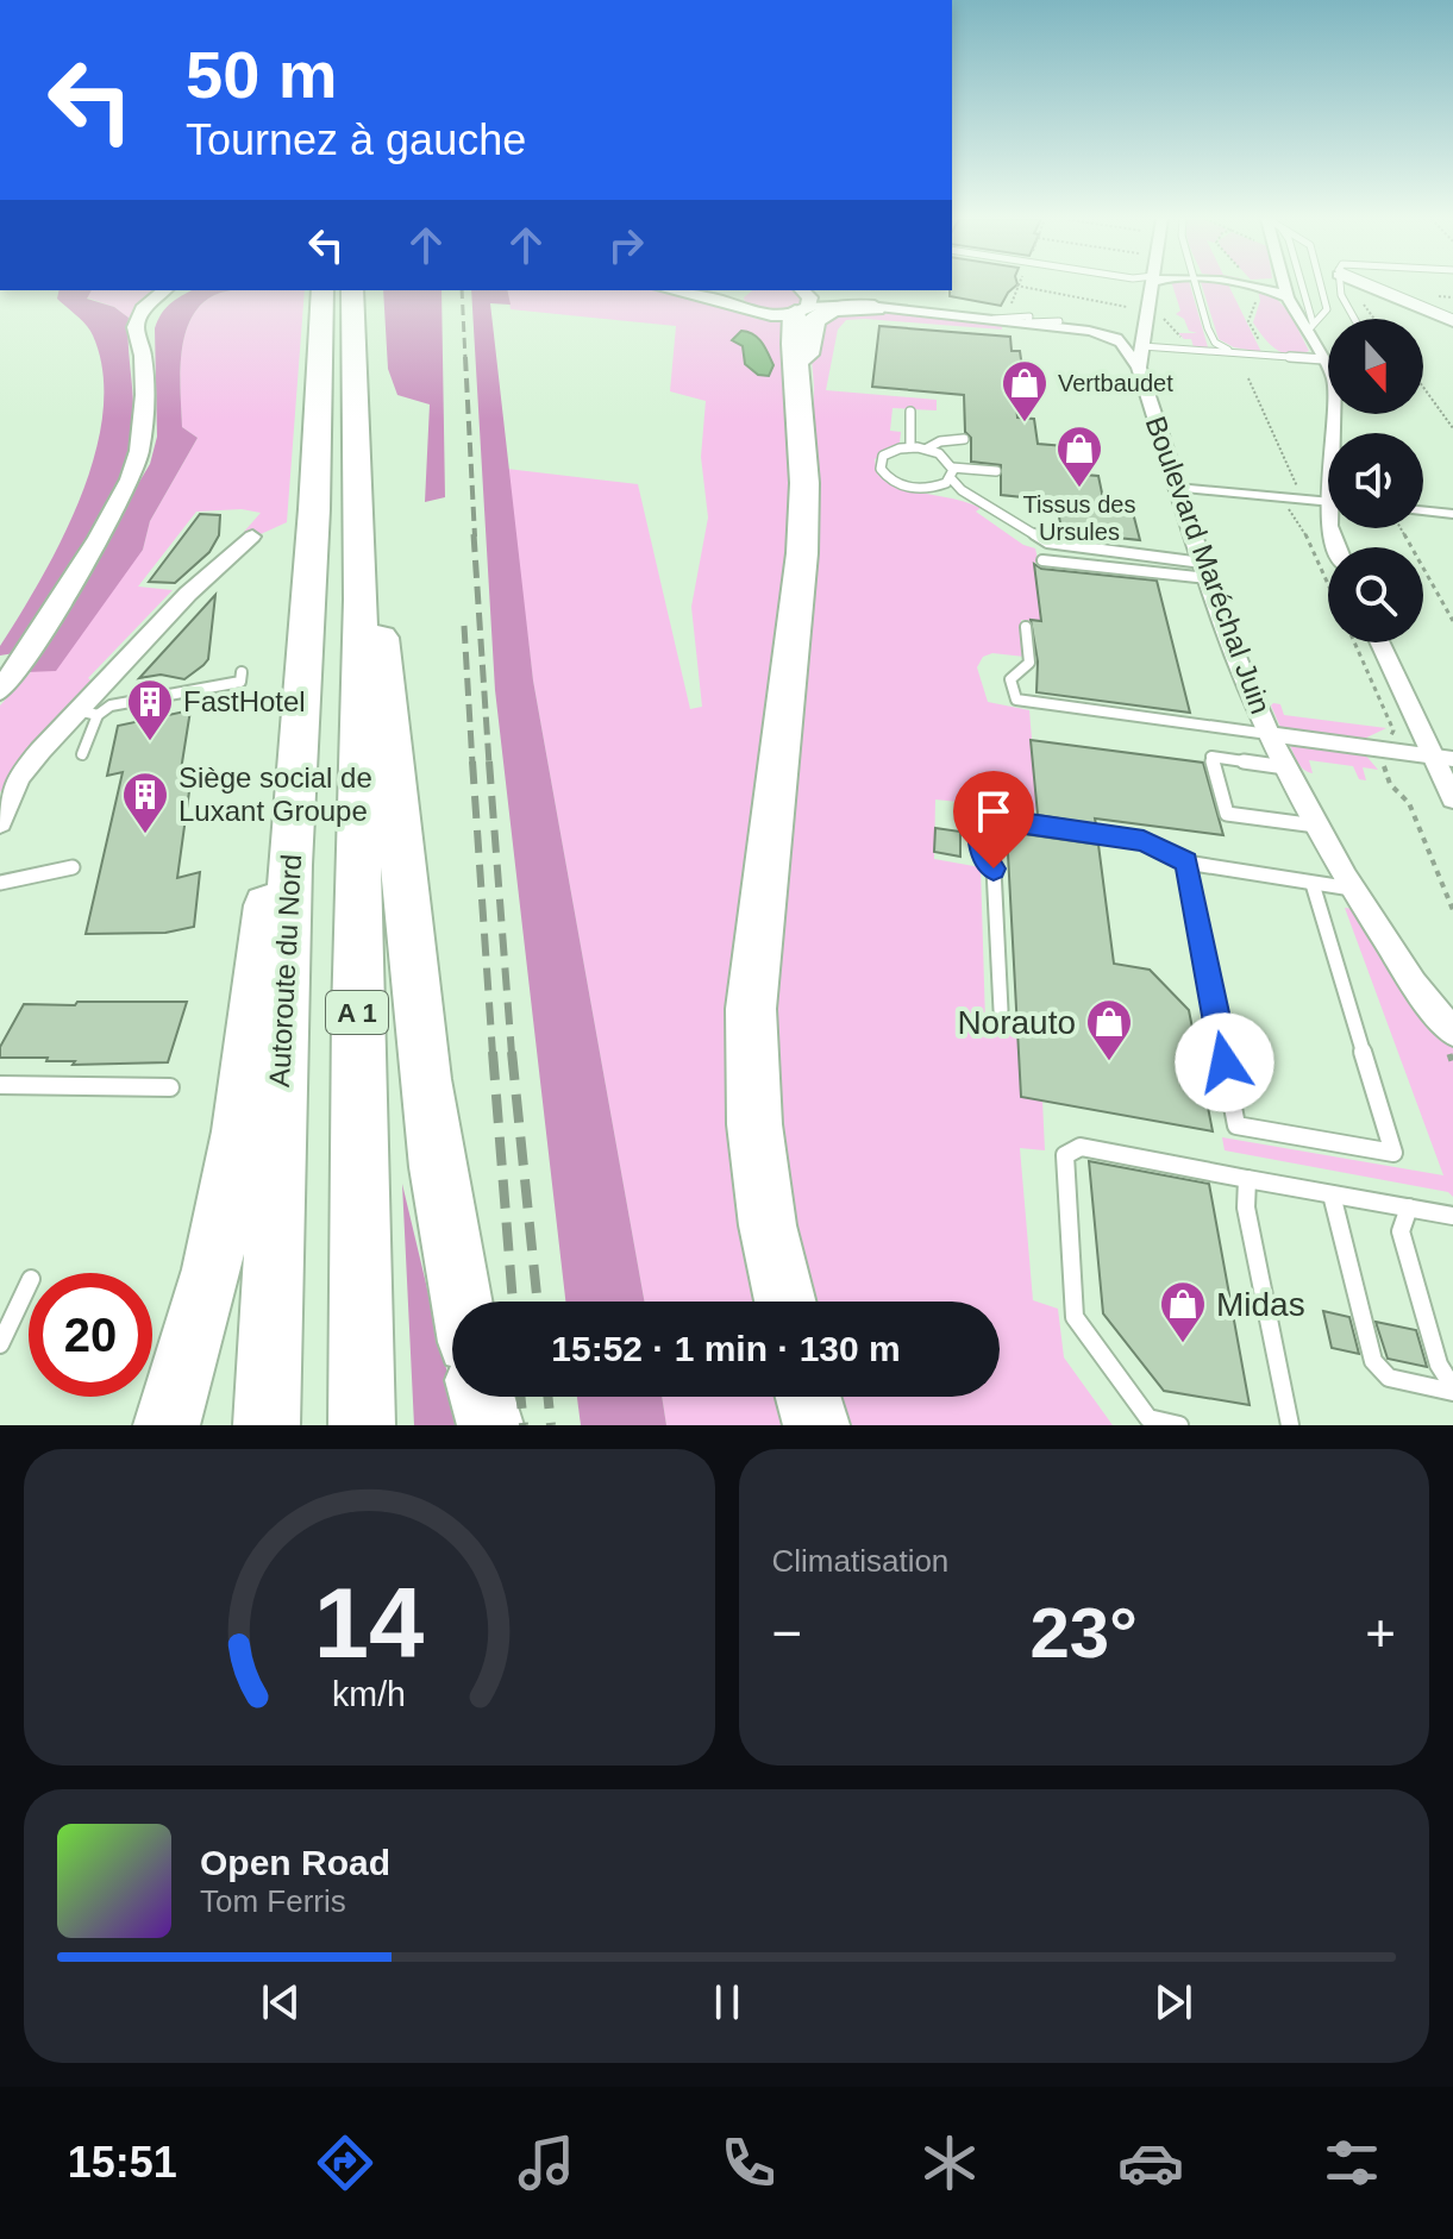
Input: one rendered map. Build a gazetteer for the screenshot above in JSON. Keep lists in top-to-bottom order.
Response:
{
  "streets": {
    "highway": ["Autoroute du Nord", "A 1"],
    "street": ["Boulevard Maréchal Juin"]
  },
  "places": {
    "shop": [
      "Vertbaudet",
      "Tissus des Ursules",
      "Norauto",
      "Midas"
    ],
    "building": ["FastHotel", "Siège social de Luxant Groupe"]
  },
  "north": "bottom",
  "page": {
    "turn": ["50 m", "Tournez à gauche"],
    "limit": "20",
    "trip": "15:52 · 1 min · 130 m",
    "tile": "Climatisation",
    "heat": ["−", "23°", "+"],
    "song": ["Open Road", "Tom Ferris"],
    "tabs": "15:51",
    "gauge": ["14", "km/h"]
  }
}
